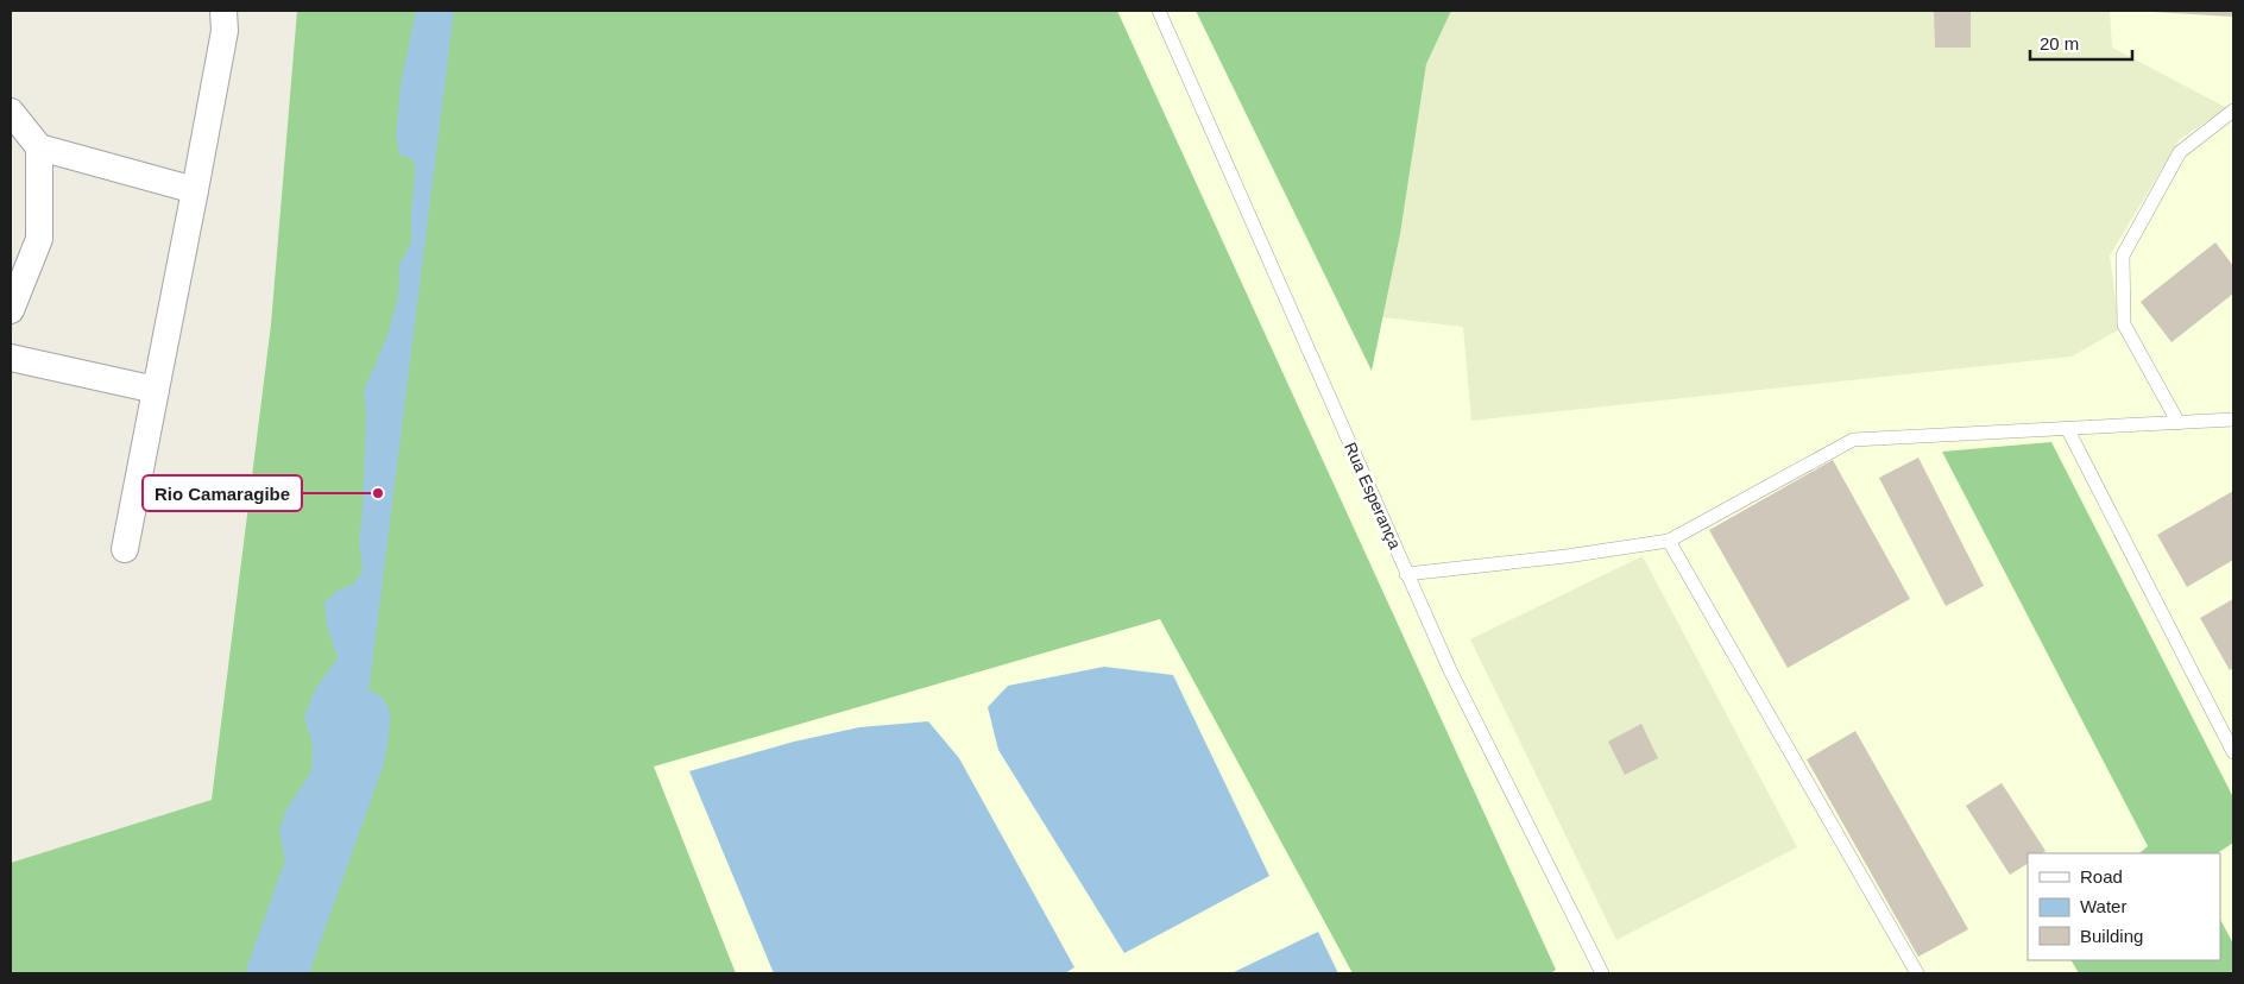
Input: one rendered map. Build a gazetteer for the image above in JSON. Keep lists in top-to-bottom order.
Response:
{
  "streets": {
    "lane": ["Rua Esperança"]
  },
  "places": ["Rio Camaragibe"],
  "legend": ["Road", "Water", "Building"],
  "scale_bar": "20 m"
}
